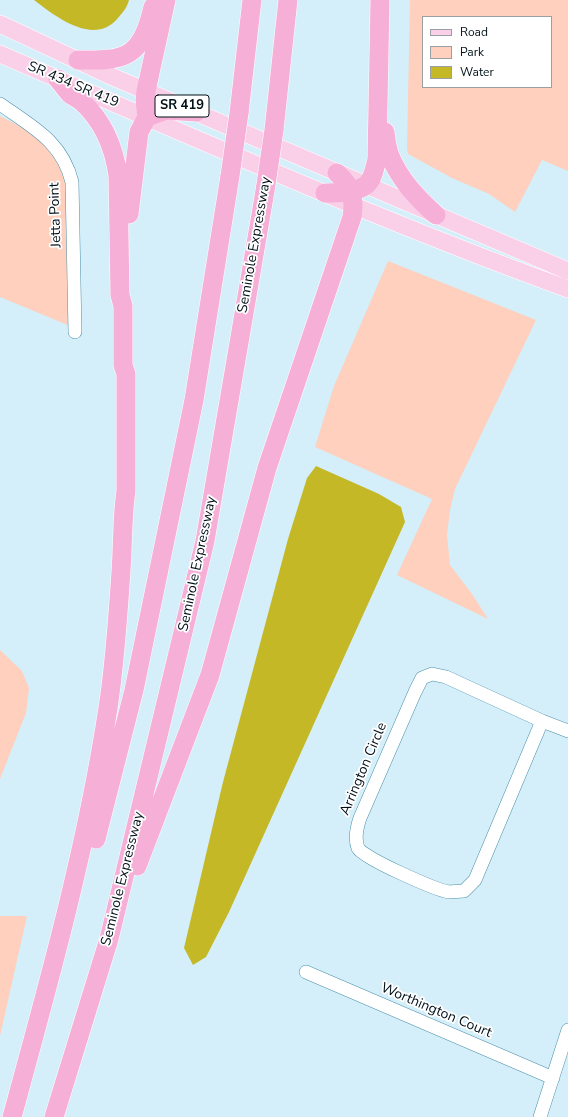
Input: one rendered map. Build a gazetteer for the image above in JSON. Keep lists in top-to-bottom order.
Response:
{
  "streets": {
    "highway": ["Seminole Expressway"],
    "main road": ["SR 434 SR 419", "SR 419"],
    "street": ["Jetta Point", "Arrington Circle", "Worthington Court"]
  },
  "crossings": [
    ["SR 434 SR 419", "SR 419"]
  ],
  "legend": ["Road", "Park", "Water"]
}
